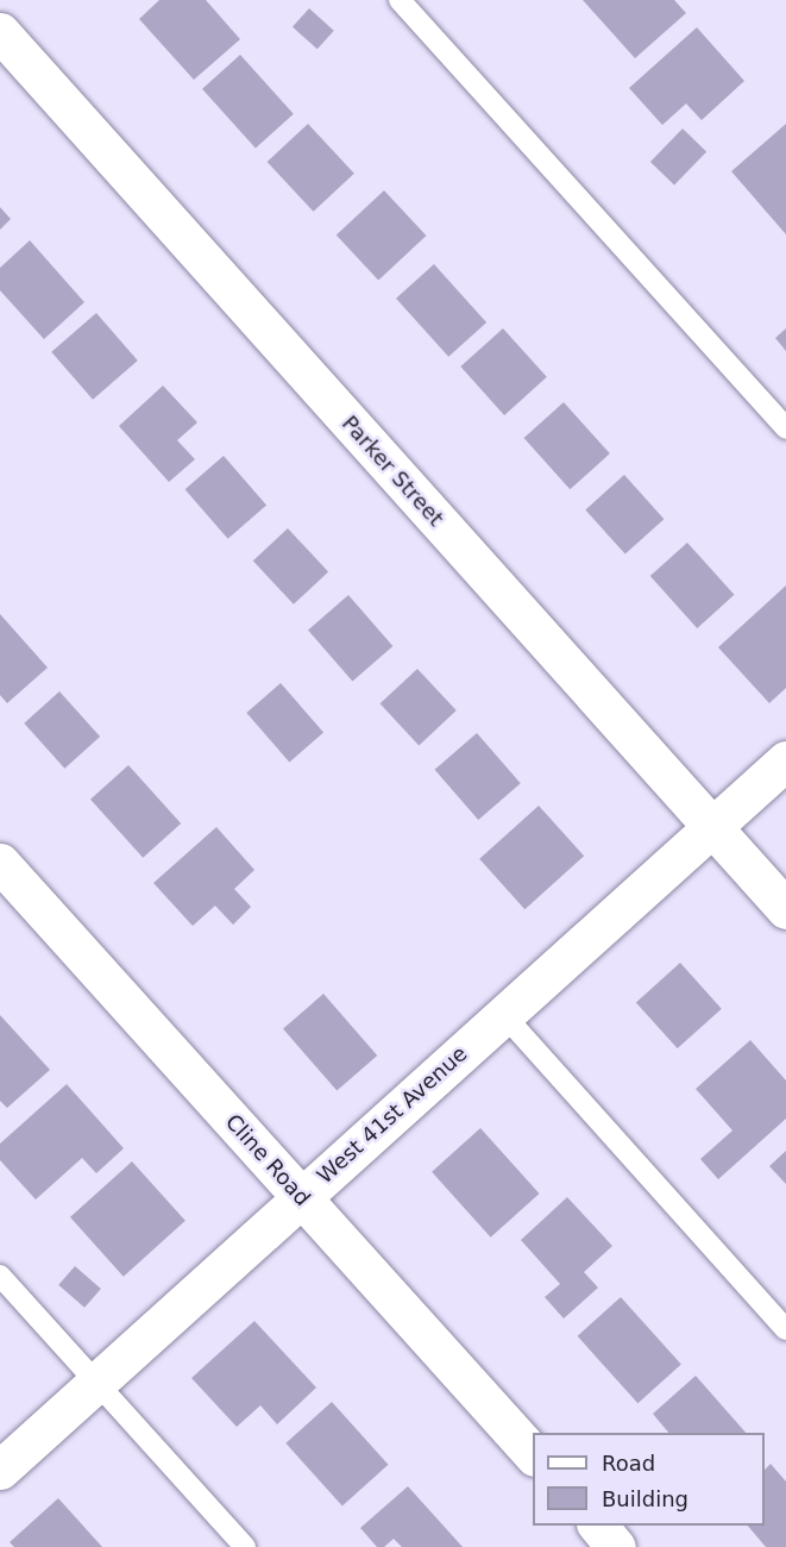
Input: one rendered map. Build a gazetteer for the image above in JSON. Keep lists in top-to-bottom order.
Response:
{
  "streets": {
    "street": ["Parker Street", "West 41st Avenue", "Cline Road"]
  },
  "crossings": [
    ["Parker Street", "West 41st Avenue"],
    ["West 41st Avenue", "Cline Road"]
  ],
  "legend": ["Road", "Building"]
}
